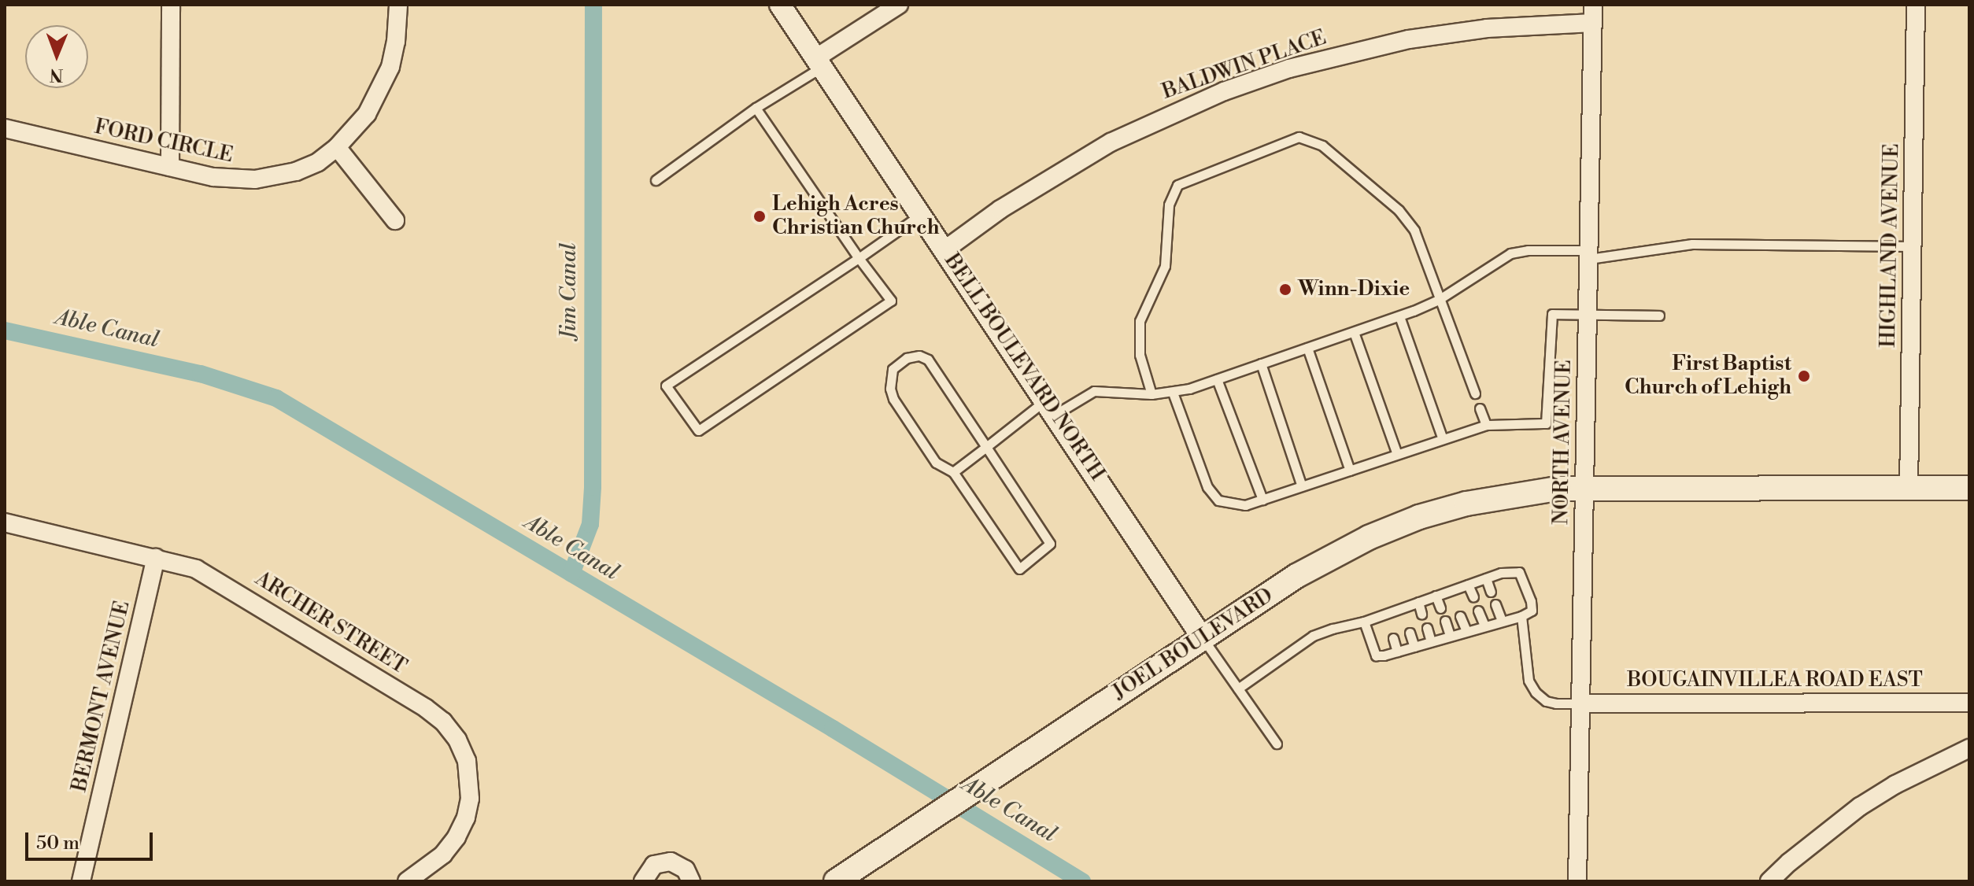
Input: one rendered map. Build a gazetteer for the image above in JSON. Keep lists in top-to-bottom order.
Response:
{
  "streets": {
    "main road": ["JOEL BOULEVARD"],
    "street": [
      "BALDWIN PLACE",
      "FORD CIRCLE",
      "HIGHLAND AVENUE",
      "BELL BOULEVARD NORTH",
      "NORTH AVENUE",
      "ARCHER STREET",
      "BOUGAINVILLEA ROAD EAST",
      "BERMONT AVENUE"
    ]
  },
  "crossings": [
    ["BALDWIN PLACE", "BELL BOULEVARD NORTH"],
    ["BALDWIN PLACE", "NORTH AVENUE"],
    ["HIGHLAND AVENUE", "JOEL BOULEVARD"],
    ["BELL BOULEVARD NORTH", "JOEL BOULEVARD"],
    ["NORTH AVENUE", "JOEL BOULEVARD"],
    ["NORTH AVENUE", "BOUGAINVILLEA ROAD EAST"],
    ["ARCHER STREET", "BERMONT AVENUE"]
  ],
  "water": ["Jim Canal", "Able Canal"],
  "places": ["Lehigh Acres Christian Church", "Winn-Dixie", "First Baptist Church of Lehigh"],
  "scale_bar": "50 m",
  "north": "bottom"
}
